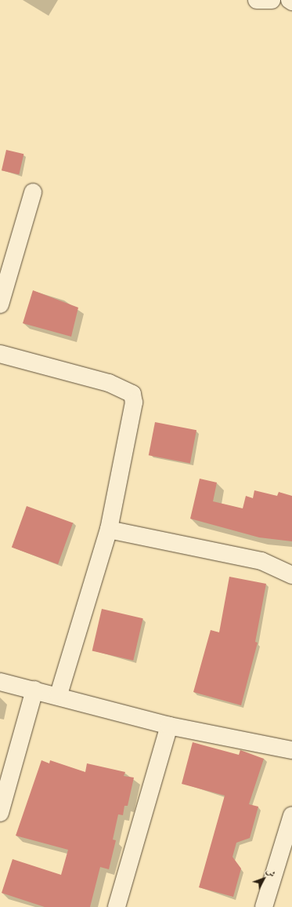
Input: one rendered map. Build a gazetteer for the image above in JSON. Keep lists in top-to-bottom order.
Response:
{
  "north": "top right"
}
